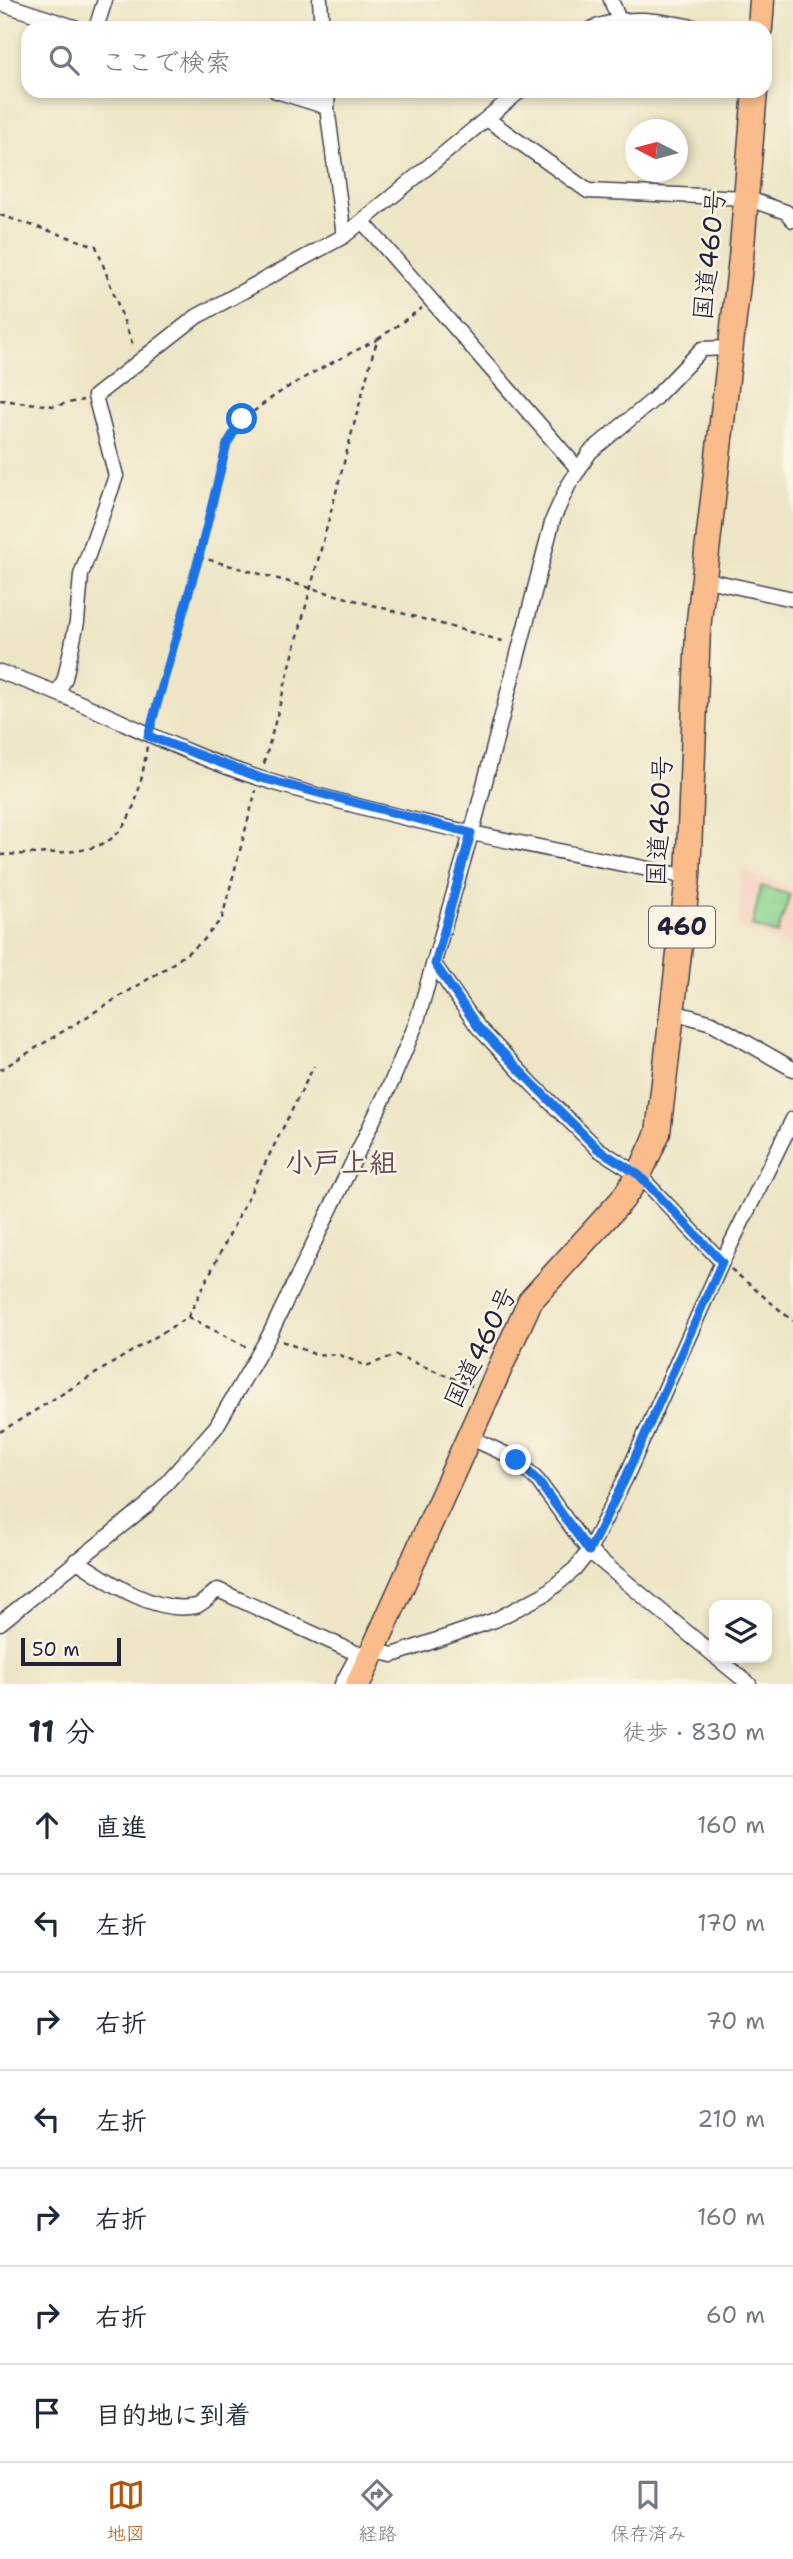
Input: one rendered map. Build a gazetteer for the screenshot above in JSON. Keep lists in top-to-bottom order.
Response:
{
  "streets": {
    "highway": ["国道460号", "460"]
  },
  "districts": ["小戸上組"],
  "scale_bar": "50 m",
  "north": "left",
  "page": {
    "search": "ここで検索",
    "scale": "50 m",
    "heading": ["11 分", "徒歩 · 830 m"],
    "list": [
      ["直進", "160 m"],
      ["左折", "170 m"],
      ["右折", "70 m"],
      ["左折", "210 m"],
      ["右折", "160 m"],
      ["右折", "60 m"],
      "目的地に到着"
    ],
    "nav": ["地図", "経路", "保存済み"]
  }
}
